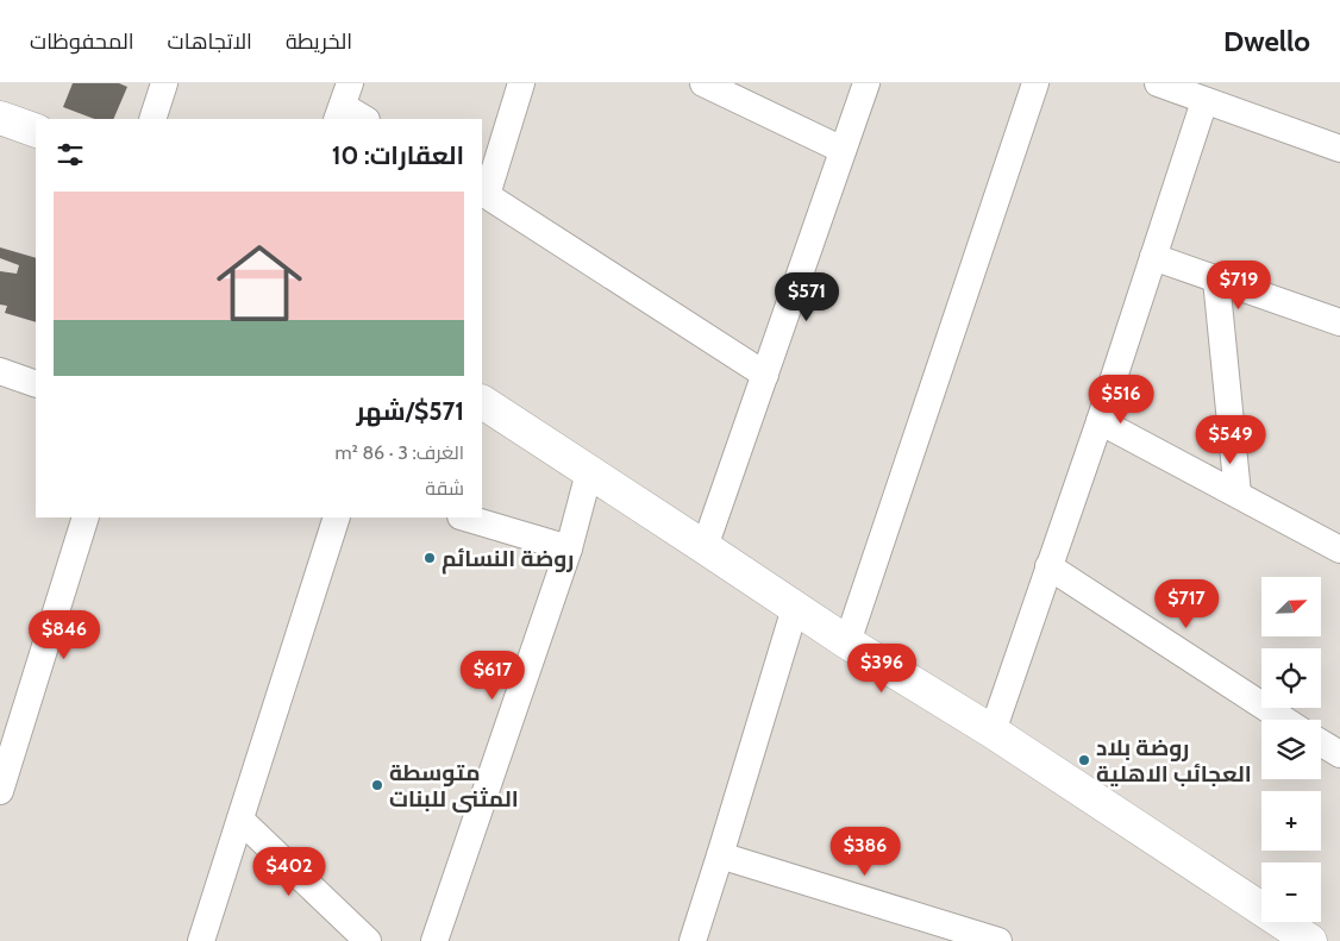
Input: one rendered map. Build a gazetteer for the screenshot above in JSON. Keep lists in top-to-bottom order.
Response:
{
  "places": ["روضة النسائم", "روضة بلاد العجائب الاهلية", "متوسطة المثنى للبنات"],
  "north": "top right",
  "page": {
    "header": "Dwello",
    "nav": ["الخريطة", "الاتجاهات", "المحفوظات"],
    "heading": "العقارات: 10",
    "list": [
      {
        "name": "$571/شهر",
        "note": "الغرف: 3 · 86 m² · شقة"
      }
    ],
    "price": [
      "$719",
      "$571",
      "$516",
      "$549",
      "$717",
      "$846",
      "$396",
      "$617",
      "$386",
      "$402"
    ],
    "map_buttons": ["+", "−"]
  }
}
